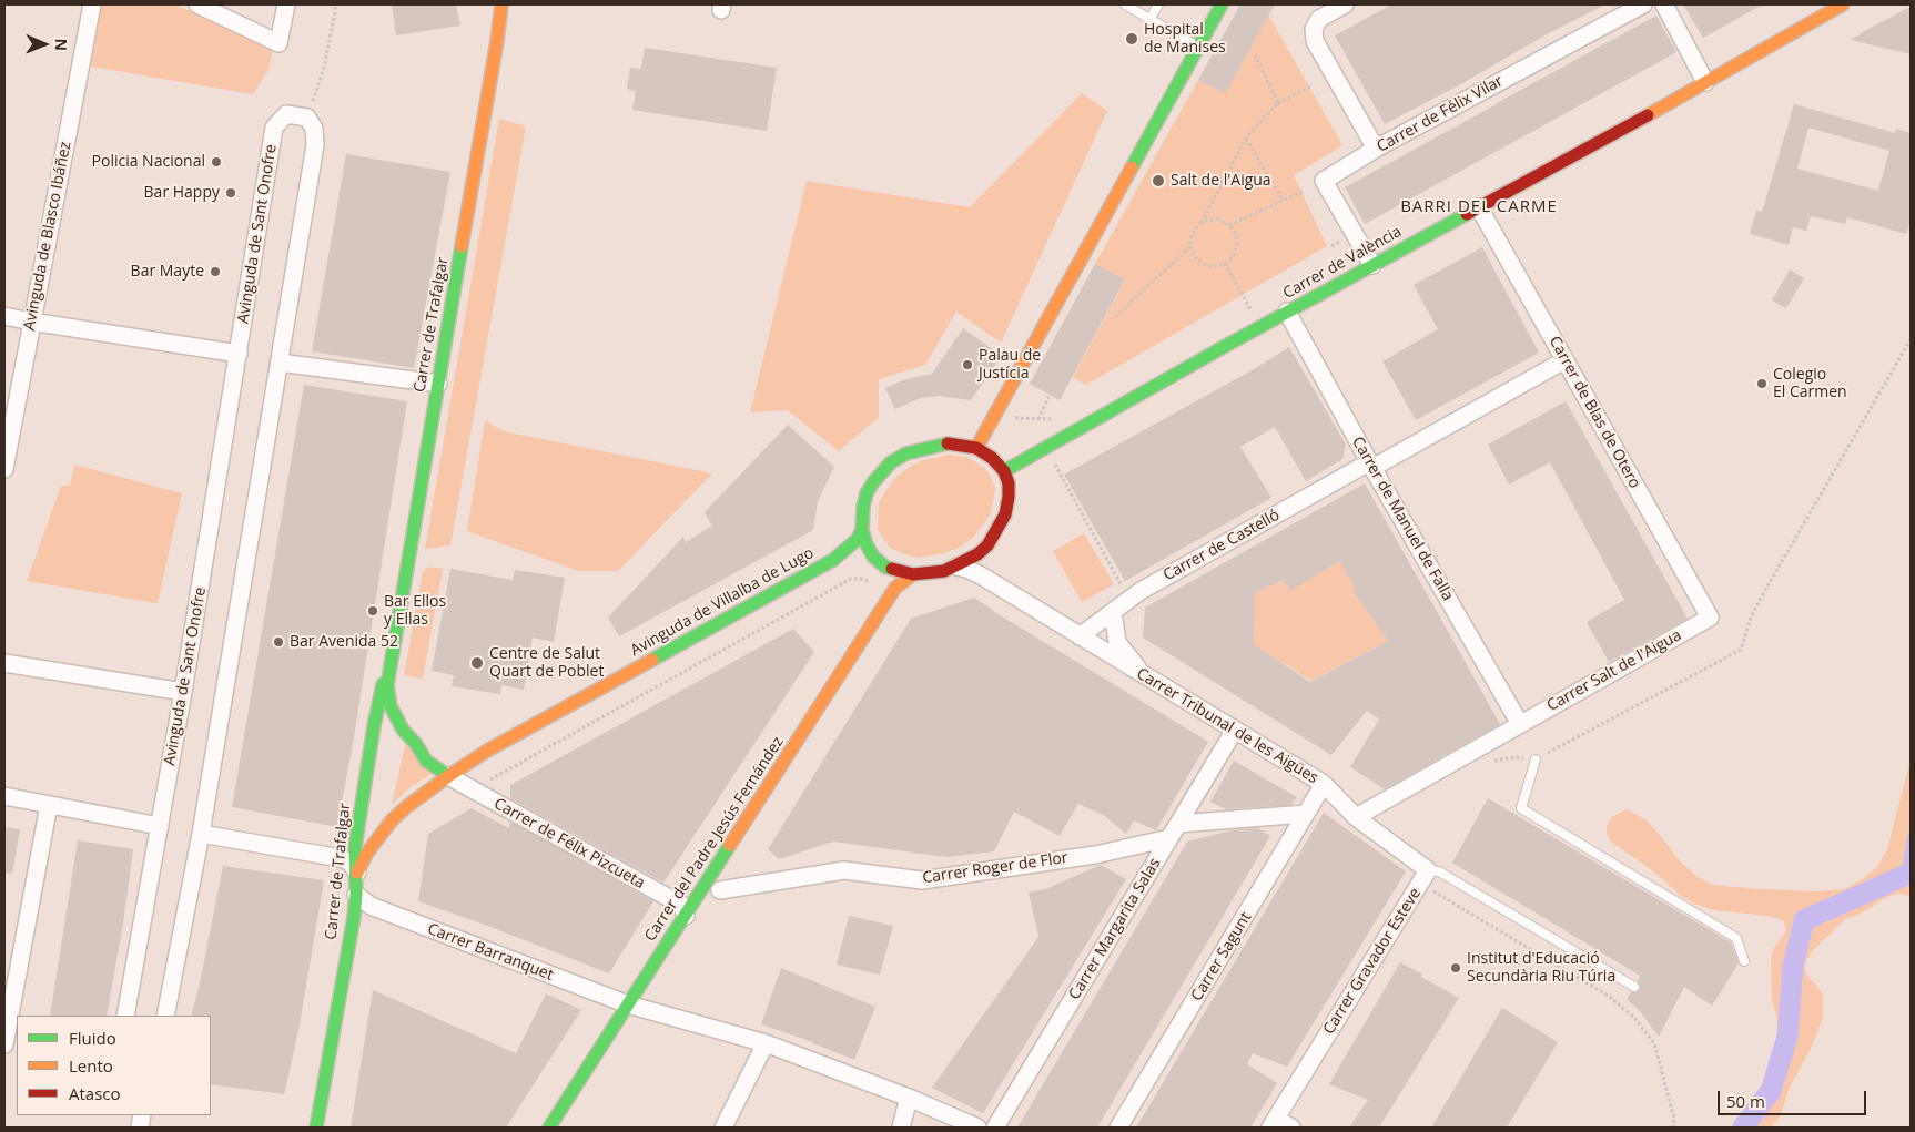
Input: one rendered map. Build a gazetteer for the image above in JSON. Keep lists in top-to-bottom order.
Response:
{
  "streets": {
    "street": [
      "Carrer de Félix Vilar",
      "Avinguda de Sant Onofre",
      "Avinguda de Blasco Ibáñez",
      "Carrer de València",
      "Carrer de Trafalgar",
      "Carrer de Blas de Otero",
      "Carrer de Manuel de Falla",
      "Carrer de Castelló",
      "Avinguda de Villalba de Lugo",
      "Carrer Salt de l'Aigua",
      "Carrer Tribunal de les Aigües",
      "Carrer del Padre Jesús Fernández",
      "Carrer de Félix Pizcueta",
      "Carrer Roger de Flor",
      "Carrer Margarita Salas",
      "Carrer Barranquet",
      "Carrer Sagunt",
      "Carrer Gravador Esteve"
    ]
  },
  "crossings": [
    ["Carrer de Félix Vilar", "Carrer de València"],
    ["Carrer de València", "Carrer de Blas de Otero"],
    ["Carrer de València", "Carrer de Manuel de Falla"],
    ["Carrer de València", "Avinguda de Villalba de Lugo"],
    ["Carrer de València", "Carrer Tribunal de les Aigües"],
    ["Carrer de València", "Carrer del Padre Jesús Fernández"],
    ["Carrer de Trafalgar", "Avinguda de Villalba de Lugo"],
    ["Carrer de Trafalgar", "Carrer de Félix Pizcueta"],
    ["Carrer de Trafalgar", "Carrer Barranquet"],
    ["Carrer de Blas de Otero", "Carrer de Castelló"],
    ["Carrer de Blas de Otero", "Carrer Salt de l'Aigua"],
    ["Carrer de Manuel de Falla", "Carrer de Castelló"],
    ["Carrer de Manuel de Falla", "Carrer Salt de l'Aigua"],
    ["Carrer de Castelló", "Carrer Tribunal de les Aigües"],
    ["Avinguda de Villalba de Lugo", "Carrer Tribunal de les Aigües"],
    ["Avinguda de Villalba de Lugo", "Carrer del Padre Jesús Fernández"],
    ["Avinguda de Villalba de Lugo", "Carrer de Félix Pizcueta"],
    ["Carrer Tribunal de les Aigües", "Carrer del Padre Jesús Fernández"],
    ["Carrer Tribunal de les Aigües", "Carrer Margarita Salas"],
    ["Carrer Tribunal de les Aigües", "Carrer Sagunt"],
    ["Carrer Tribunal de les Aigües", "Carrer Gravador Esteve"],
    ["Carrer del Padre Jesús Fernández", "Carrer de Félix Pizcueta"],
    ["Carrer del Padre Jesús Fernández", "Carrer Barranquet"],
    ["Carrer Roger de Flor", "Carrer Margarita Salas"]
  ],
  "districts": ["BARRI DEL CARME"],
  "places": [
    "Hospital de Manises",
    "Policia Nacional",
    "Salt de l'Aigua",
    "Bar Happy",
    "Bar Mayte",
    "Palau de Justícia",
    "Colegio El Carmen",
    "Bar Ellos y Ellas",
    "Bar Avenida 52",
    "Centre de Salut Quart de Poblet",
    "Institut d'Educació Secundària Riu Túria"
  ],
  "legend": ["Fluido", "Lento", "Atasco"],
  "scale_bar": "50 m",
  "north": "right"
}
